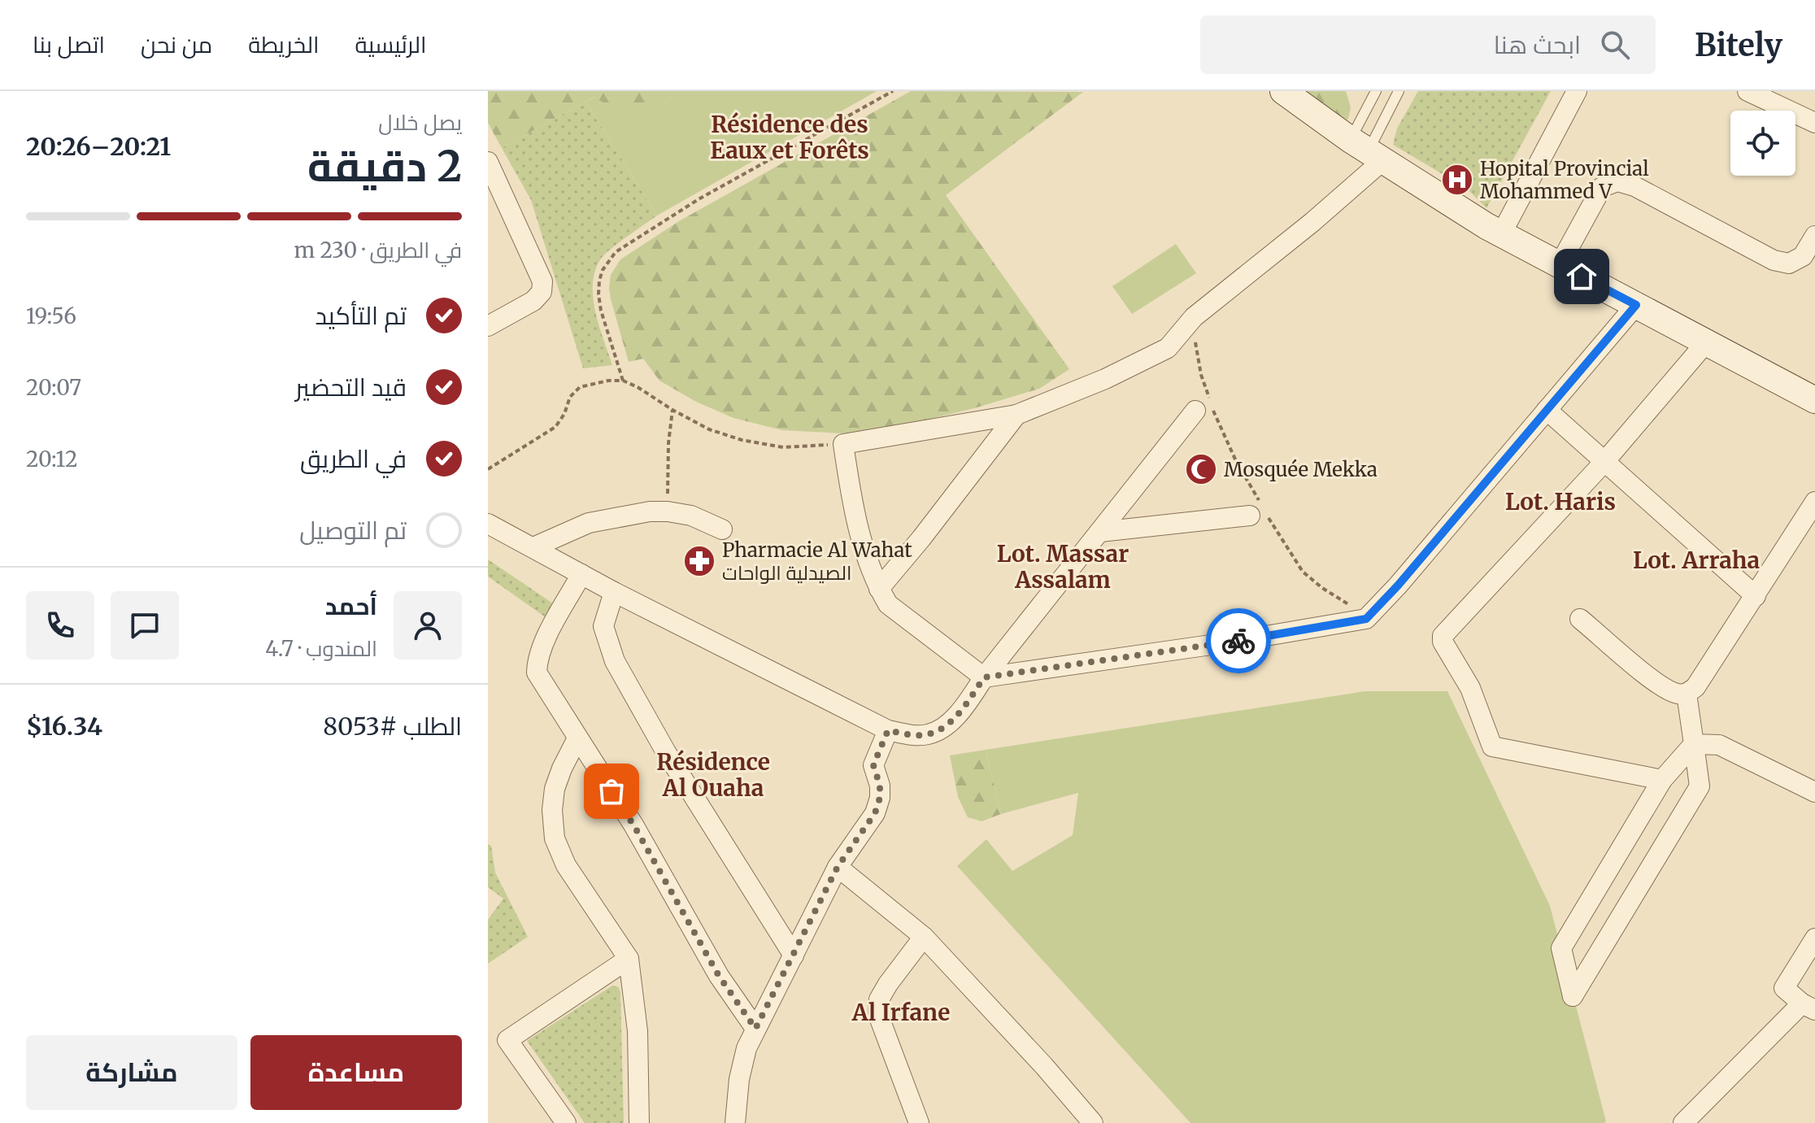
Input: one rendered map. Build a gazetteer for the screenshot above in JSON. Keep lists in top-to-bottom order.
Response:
{
  "districts": [
    "Résidence des Eaux et Forêts",
    "Lot. Haris",
    "Lot. Massar Assalam",
    "Lot. Arraha",
    "Résidence Al Ouaha",
    "Al Irfane"
  ],
  "places": {
    "hospital": ["Hopital Provincial Mohammed V"],
    "mosque": ["Mosquée Mekka"],
    "pharmacy": ["Pharmacie Al Wahat الصيدلية الواحات"]
  },
  "page": {
    "header": "Bitely",
    "search": "ابحث هنا",
    "nav": [
      "الرئيسية",
      "الخريطة",
      "من نحن",
      "اتصل بنا"
    ],
    "heading": ["2 دقيقة", "يصل خلال", "20:21–20:26"],
    "panel": [
      "أحمد",
      "المندوب · 4.7",
      "الطلب #8053",
      "$16.34"
    ],
    "bar": "في الطريق · 230 m",
    "list": [
      ["تم التأكيد", "19:56"],
      ["قيد التحضير", "20:07"],
      ["في الطريق", "20:12"],
      "تم التوصيل"
    ],
    "buttons": ["مساعدة", "مشاركة"]
  }
}
